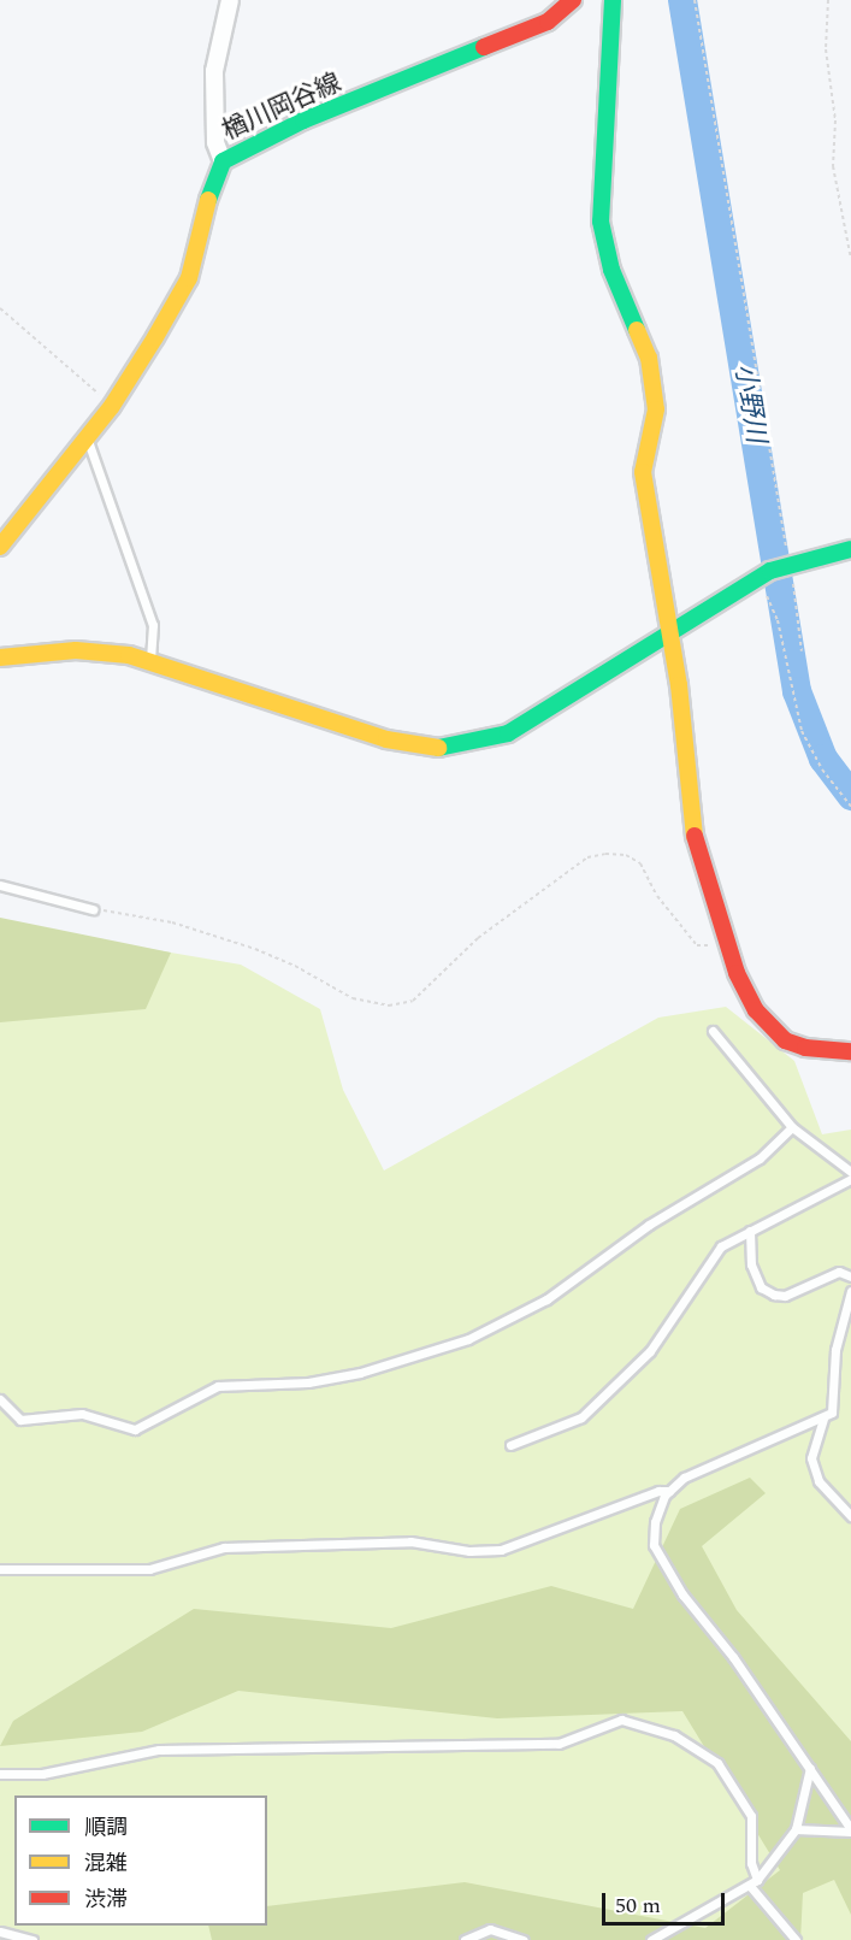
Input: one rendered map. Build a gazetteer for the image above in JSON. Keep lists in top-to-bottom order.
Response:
{
  "streets": {
    "street": ["楢川岡谷線"]
  },
  "water": ["小野川"],
  "legend": ["順調", "混雑", "渋滞"],
  "scale_bar": "50 m"
}
